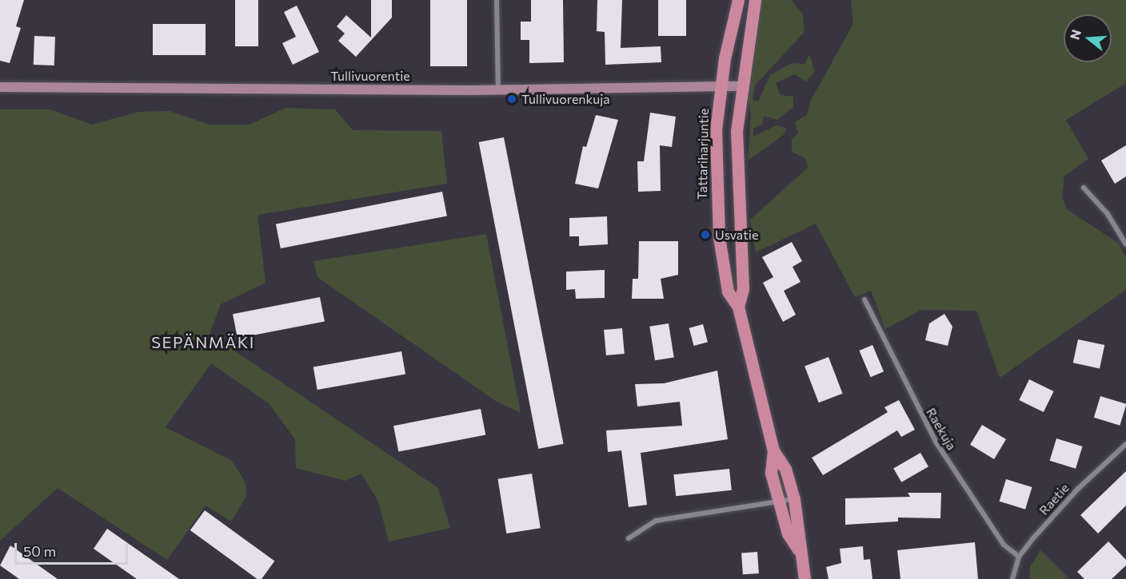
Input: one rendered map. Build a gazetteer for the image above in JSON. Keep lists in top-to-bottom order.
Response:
{
  "streets": {
    "main road": ["Tullivuorentie", "Tattariharjuntie"],
    "street": ["Raekuja", "Raetie"]
  },
  "crossings": [
    ["Tullivuorentie", "Tattariharjuntie"],
    ["Raekuja", "Raetie"]
  ],
  "districts": ["SEPÄNMÄKI"],
  "places": ["Tullivuorenkuja", "Usvatie"],
  "scale_bar": "50 m",
  "north": "left"
}
